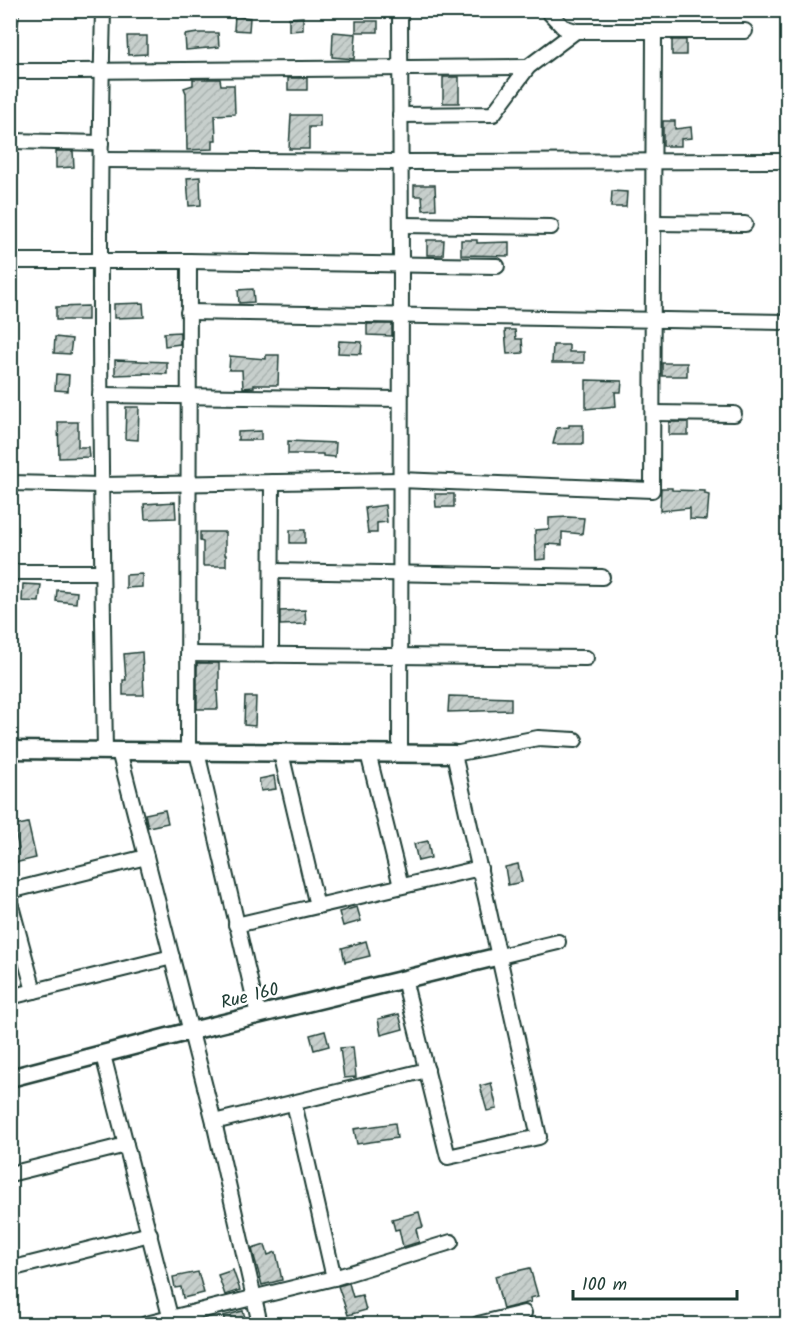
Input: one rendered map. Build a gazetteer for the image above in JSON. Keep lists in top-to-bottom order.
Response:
{
  "streets": {
    "street": ["Rue 160"]
  },
  "scale_bar": "100 m"
}
